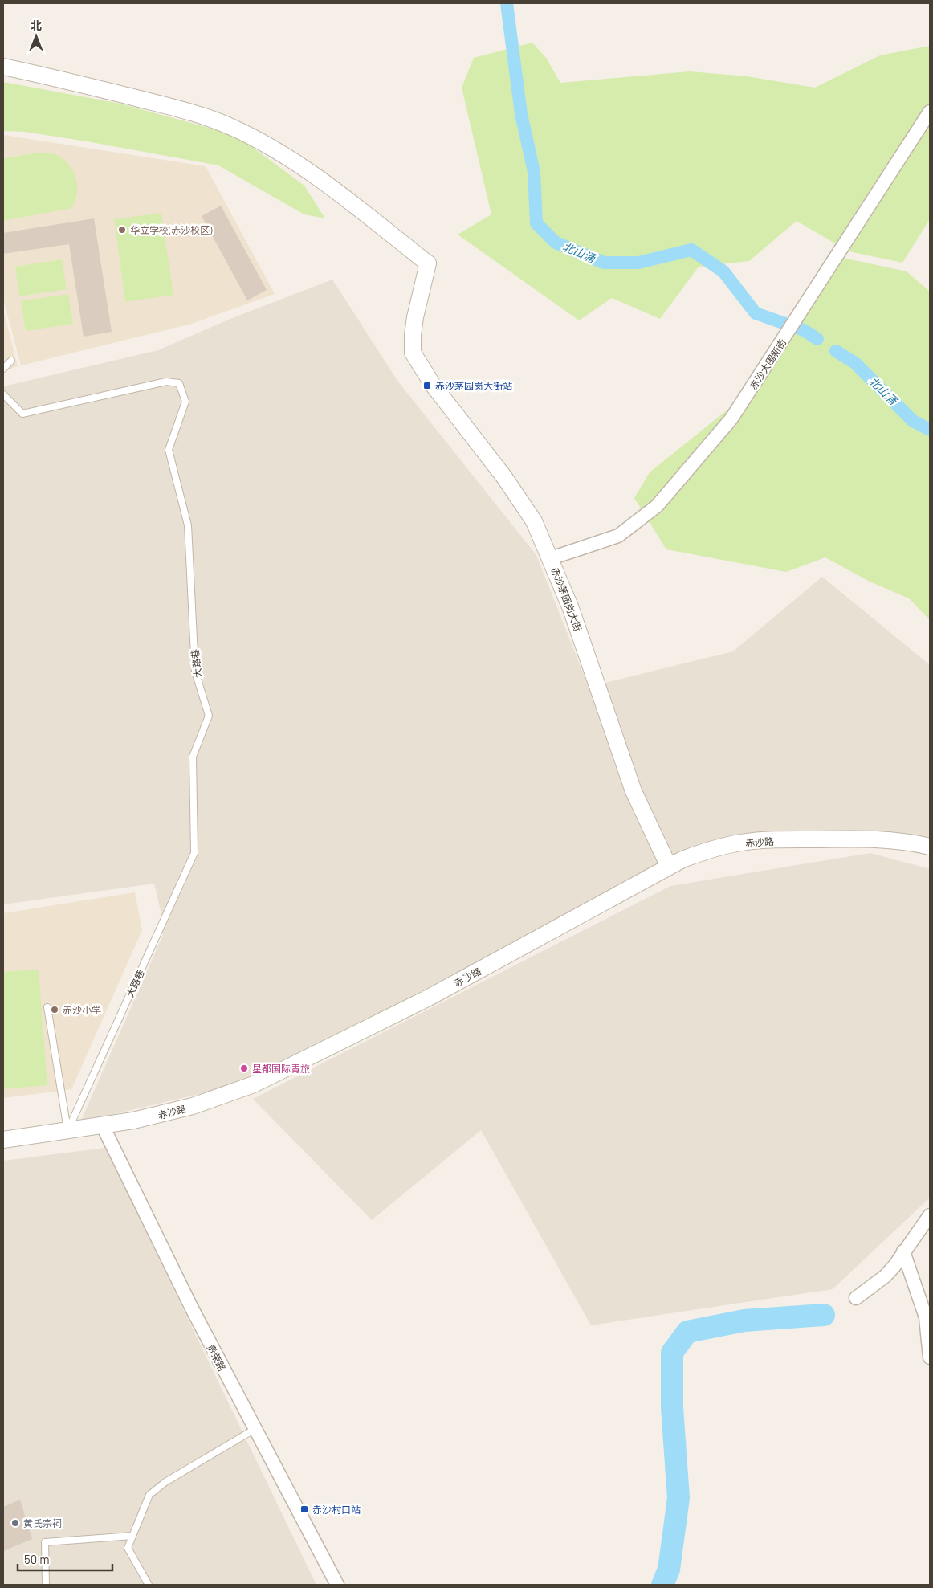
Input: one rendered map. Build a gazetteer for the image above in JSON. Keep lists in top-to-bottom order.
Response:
{
  "streets": {
    "street": [
      "赤沙大围新街",
      "赤沙茅园岗大街",
      "赤沙路",
      "贵荣路"
    ],
    "lane": ["大路巷"]
  },
  "crossings": [
    ["赤沙大围新街", "赤沙茅园岗大街"],
    ["赤沙茅园岗大街", "赤沙路"],
    ["大路巷", "赤沙路"],
    ["赤沙路", "贵荣路"]
  ],
  "water": ["北山涌"],
  "places": {
    "other": [
      "华立学校(赤沙校区)",
      "赤沙小学",
      "星都国际青旅",
      "黄氏宗祠"
    ],
    "transit": ["赤沙茅园岗大街站", "赤沙村口站"]
  },
  "scale_bar": "50 m",
  "north": "top"
}
